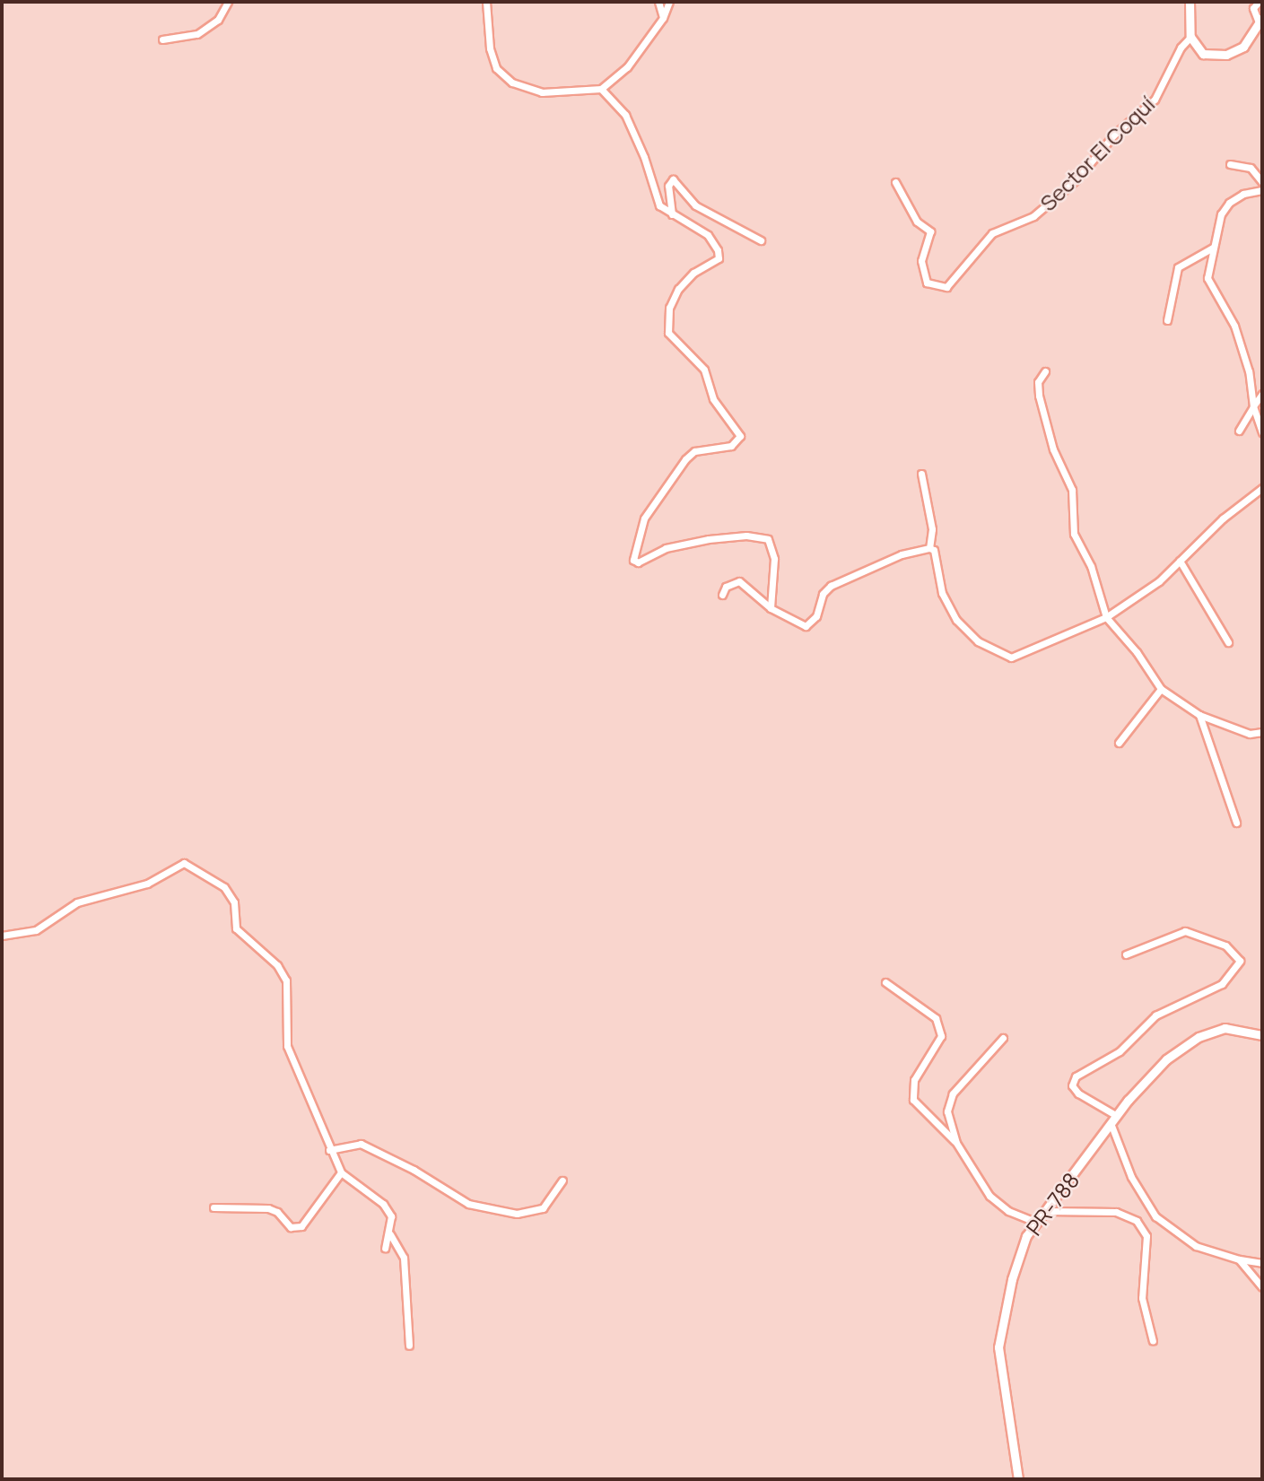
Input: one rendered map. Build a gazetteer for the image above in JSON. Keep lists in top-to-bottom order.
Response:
{
  "streets": {
    "street": ["Sector El Coquí", "PR-788"]
  }
}
